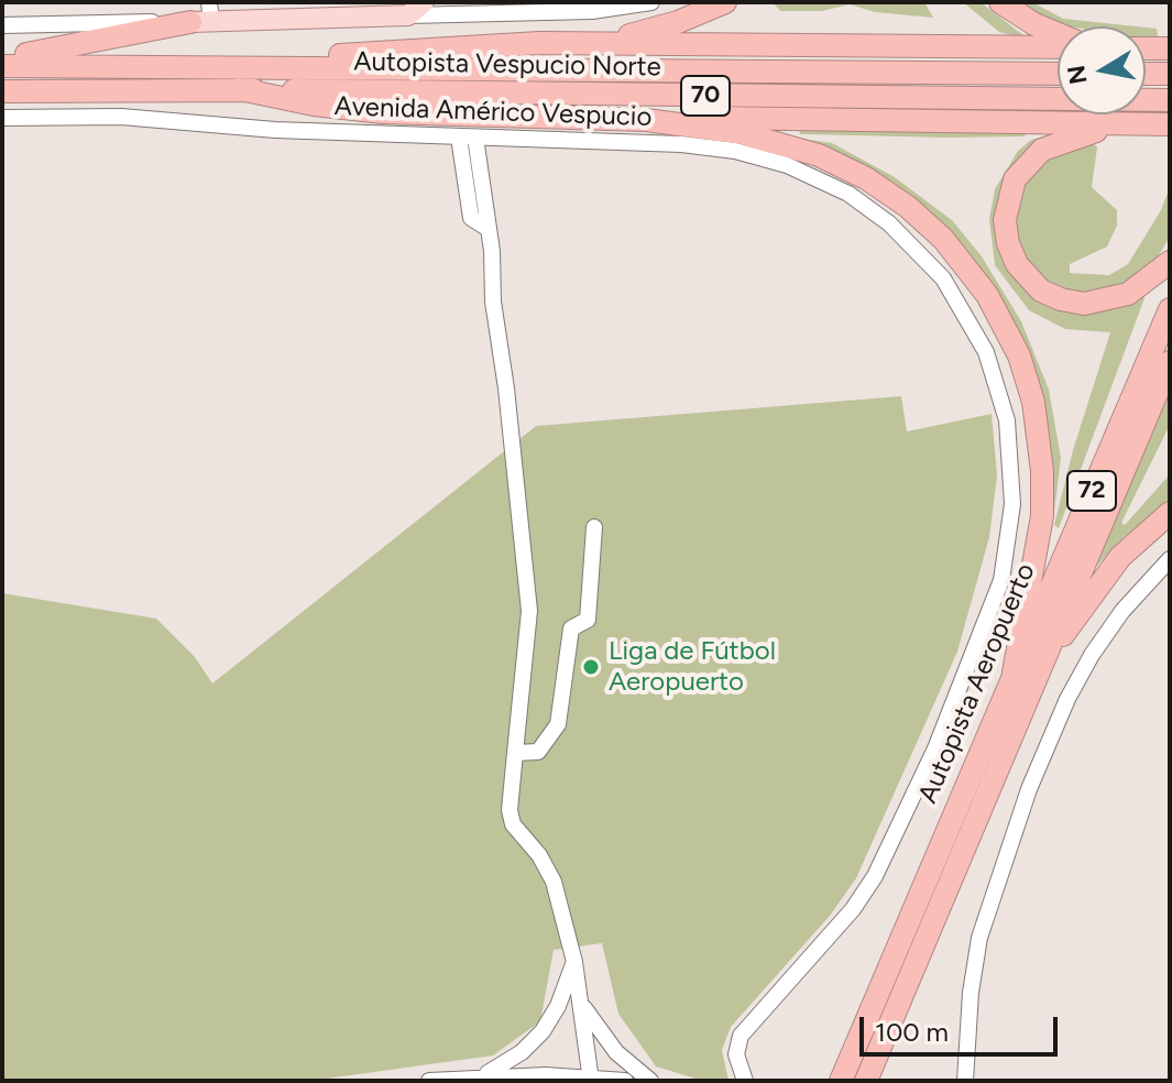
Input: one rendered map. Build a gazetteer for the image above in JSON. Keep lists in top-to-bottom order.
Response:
{
  "streets": {
    "highway": [
      "Autopista Vespucio Norte",
      "70",
      "72",
      "Autopista Aeropuerto"
    ],
    "street": ["Avenida Américo Vespucio"]
  },
  "places": ["Liga de Fútbol Aeropuerto"],
  "scale_bar": "100 m",
  "north": "left"
}
